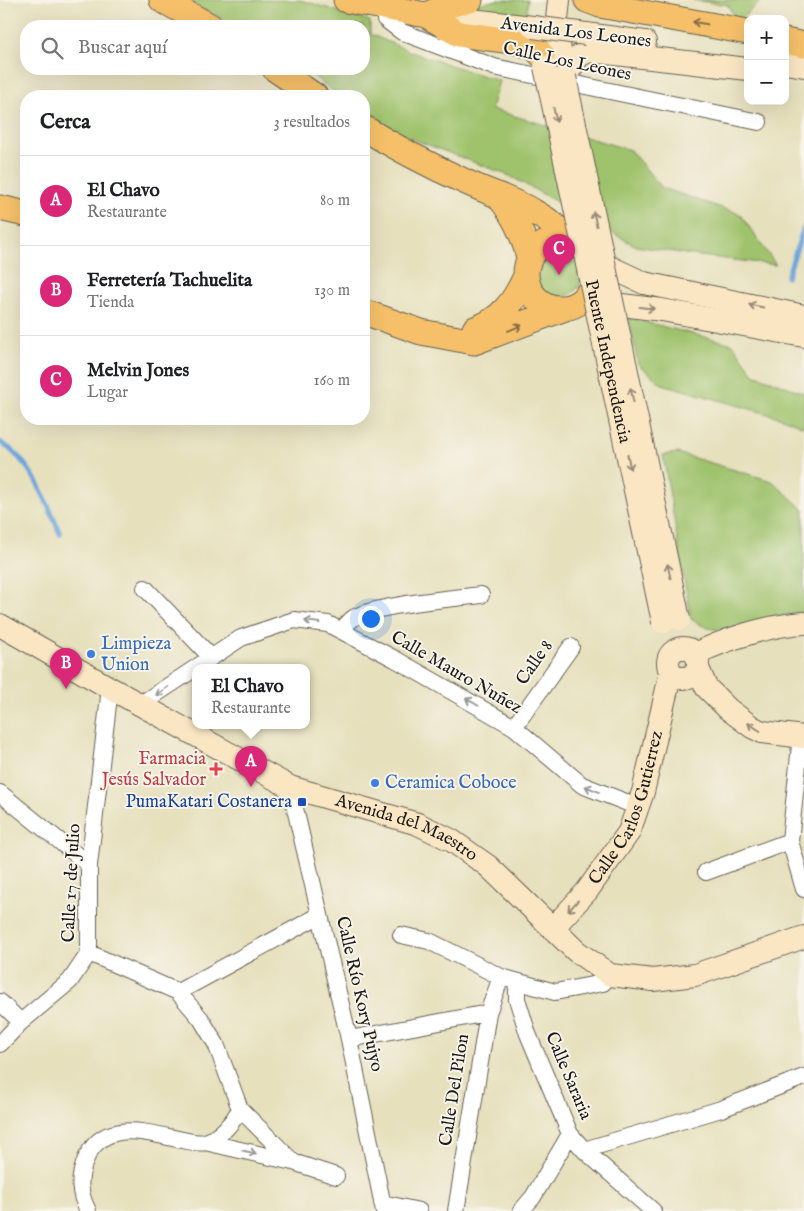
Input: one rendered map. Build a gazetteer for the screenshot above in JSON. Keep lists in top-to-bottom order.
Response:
{
  "streets": {
    "main road": [
      "Avenida Los Leones",
      "Puente Independencia",
      "Calle Carlos Gutierrez",
      "Avenida del Maestro"
    ],
    "street": [
      "Calle Los Leones",
      "Calle 8",
      "Calle Mauro Nuñez",
      "Calle 17 de Julio",
      "Calle Río Kory Pujyo",
      "Calle Sararia",
      "Calle Del Pilon"
    ]
  },
  "crossings": [
    ["Avenida Los Leones", "Calle Los Leones"],
    ["Puente Independencia", "Calle Carlos Gutierrez"],
    ["Calle 8", "Calle Mauro Nuñez"],
    ["Calle Mauro Nuñez", "Calle Carlos Gutierrez"],
    ["Calle Mauro Nuñez", "Avenida del Maestro"],
    ["Calle Carlos Gutierrez", "Avenida del Maestro"],
    ["Avenida del Maestro", "Calle 17 de Julio"],
    ["Avenida del Maestro", "Calle Río Kory Pujyo"]
  ],
  "one_way": ["Calle Mauro Nuñez", "Calle Carlos Gutierrez"],
  "places": {
    "other": ["Limpieza Union", "Ceramica Coboce"],
    "health": ["Farmacia Jesús Salvador"],
    "transit": ["PumaKatari Costanera"]
  },
  "page": {
    "map_buttons": ["+", "−"],
    "search": "Buscar aquí",
    "heading": ["Cerca", "3 resultados"],
    "list": [
      {
        "mark": "A",
        "name": "El Chavo",
        "note": "Restaurante",
        "value": "80 m"
      },
      {
        "mark": "B",
        "name": "Ferretería Tachuelita",
        "note": "Tienda",
        "value": "130 m"
      },
      {
        "mark": "C",
        "name": "Melvin Jones",
        "note": "Lugar",
        "value": "160 m"
      }
    ],
    "pins": ["C", "B", "A"],
    "popup": ["El Chavo", "Restaurante"]
  }
}
